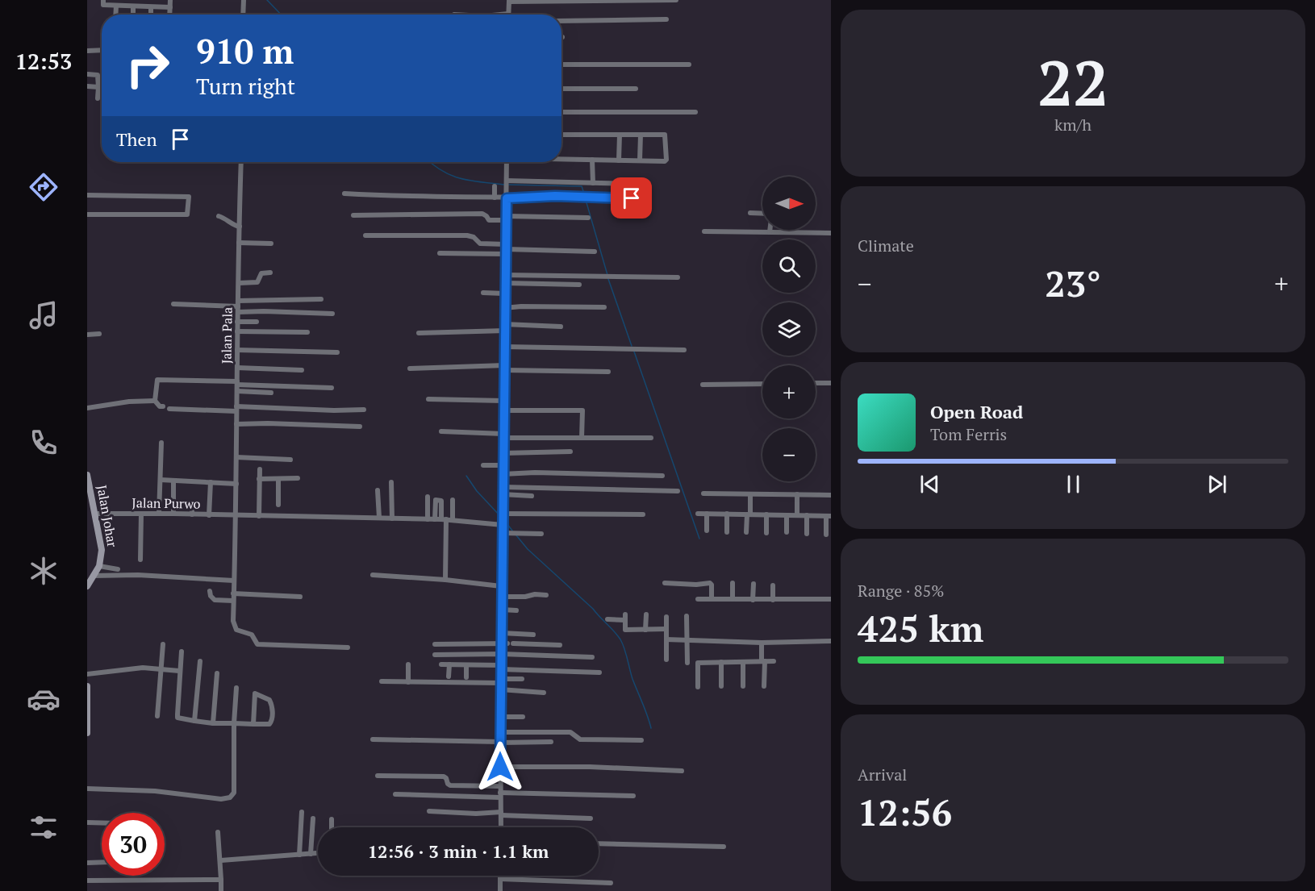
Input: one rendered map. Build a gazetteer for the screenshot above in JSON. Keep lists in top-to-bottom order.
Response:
{
  "streets": {
    "street": ["Jalan Pala", "Jalan Purwo", "Jalan Johar"]
  },
  "crossings": [
    ["Jalan Pala", "Jalan Purwo"],
    ["Jalan Purwo", "Jalan Johar"]
  ],
  "north": "right",
  "page": {
    "tabs": "12:53",
    "tile": [
      ["22", "km/h"],
      "Climate",
      ["Range · 85%", "425 km"],
      ["Arrival", "12:56"]
    ],
    "turn": ["910 m", "Turn right"],
    "then": "Then",
    "map_buttons": ["+", "−"],
    "heat": ["−", "23°", "+"],
    "song": ["Open Road", "Tom Ferris"],
    "limit": "30",
    "trip": "12:56 · 3 min · 1.1 km"
  }
}
